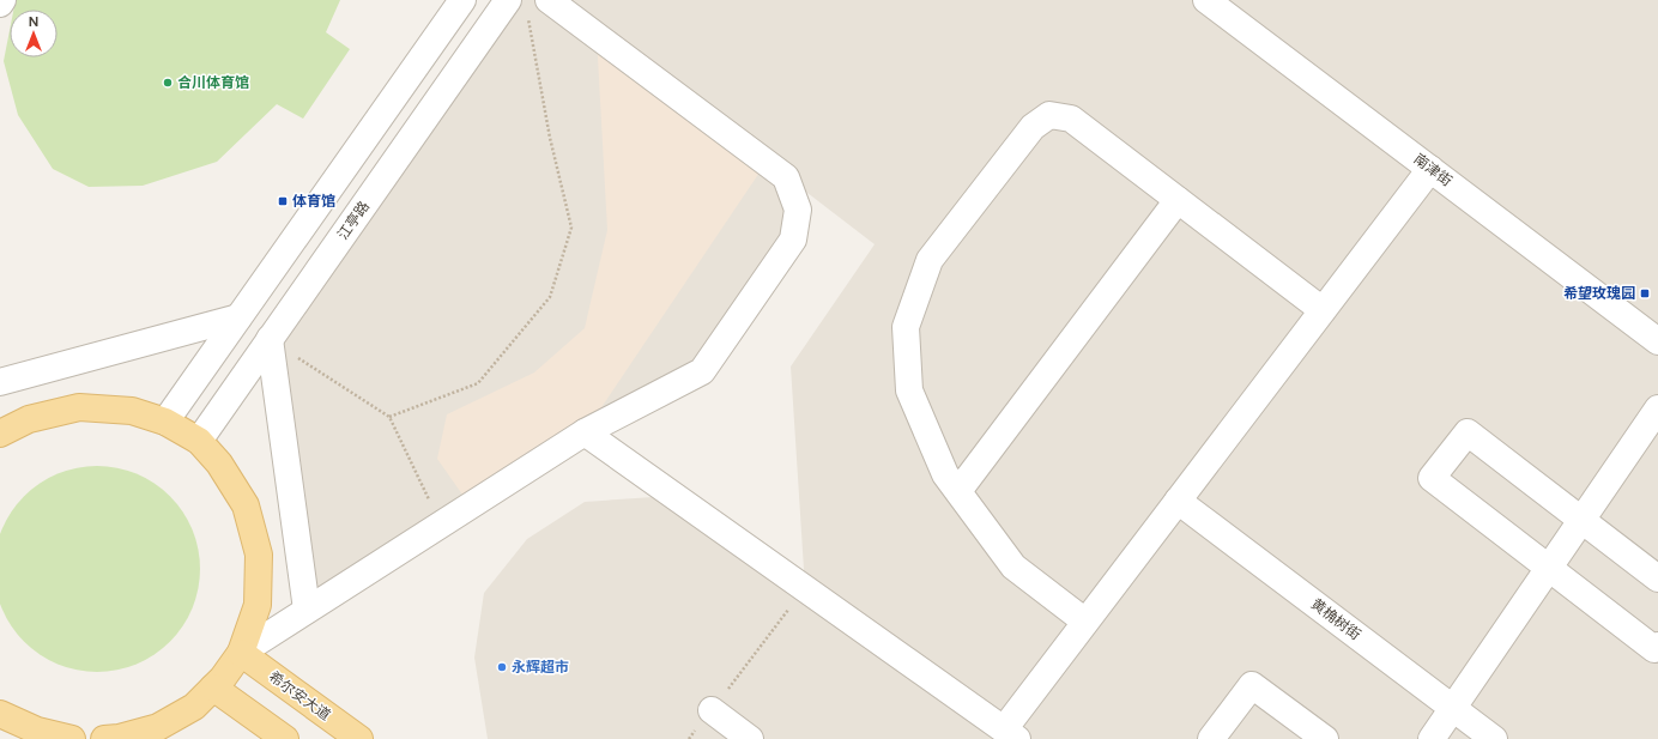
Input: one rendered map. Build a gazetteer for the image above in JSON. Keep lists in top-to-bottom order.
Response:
{
  "streets": {
    "main road": ["希尔安大道"],
    "street": ["南津街", "江亭路", "黄桷树街"]
  },
  "places": {
    "other": ["合川体育馆", "永辉超市"],
    "transit": ["体育馆", "希望玫瑰园"]
  },
  "north": "top"
}
